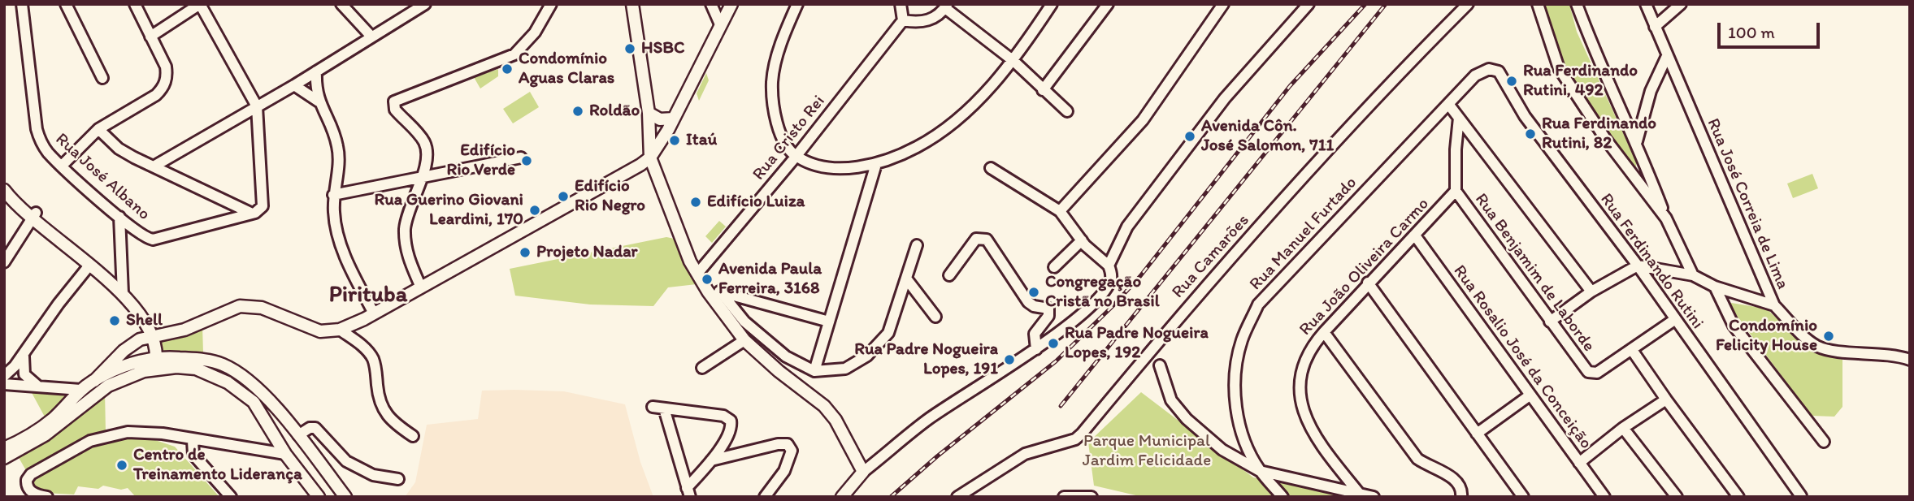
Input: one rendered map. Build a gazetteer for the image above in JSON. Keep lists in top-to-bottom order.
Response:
{
  "streets": {
    "street": [
      "Rua Cristo Rei",
      "Rua José Albano",
      "Rua José Correia de Lima",
      "Rua Manuel Furtado",
      "Rua Camarões",
      "Rua Ferdinando Rutini",
      "Rua João Oliveira Carmo",
      "Rua Benjamim de Laborde",
      "Rua Rosalio José da Conceição"
    ]
  },
  "crossings": [
    ["Rua Manuel Furtado", "Rua Ferdinando Rutini"],
    ["Rua Ferdinando Rutini", "Rua Benjamim de Laborde"],
    ["Rua João Oliveira Carmo", "Rua Benjamim de Laborde"],
    ["Rua João Oliveira Carmo", "Rua Rosalio José da Conceição"]
  ],
  "districts": ["Pirituba"],
  "parks": ["Parque Municipal Jardim Felicidade"],
  "places": [
    "HSBC",
    "Condomínio Aguas Claras",
    "Rua Ferdinando Rutini, 492",
    "Roldão",
    "Rua Ferdinando Rutini, 82",
    "Avenida Côn. José Salomon, 711",
    "Itaú",
    "Edifício Rio Verde",
    "Edifício Rio Negro",
    "Edifício Luiza",
    "Rua Guerino Giovani Leardini, 170",
    "Projeto Nadar",
    "Avenida Paula Ferreira, 3168",
    "Congregação Cristã no Brasil",
    "Shell",
    "Condomínio Felicity House",
    "Rua Padre Nogueira Lopes, 192",
    "Rua Padre Nogueira Lopes, 191",
    "Centro de Treinamento Liderança"
  ],
  "scale_bar": "100 m"
}
